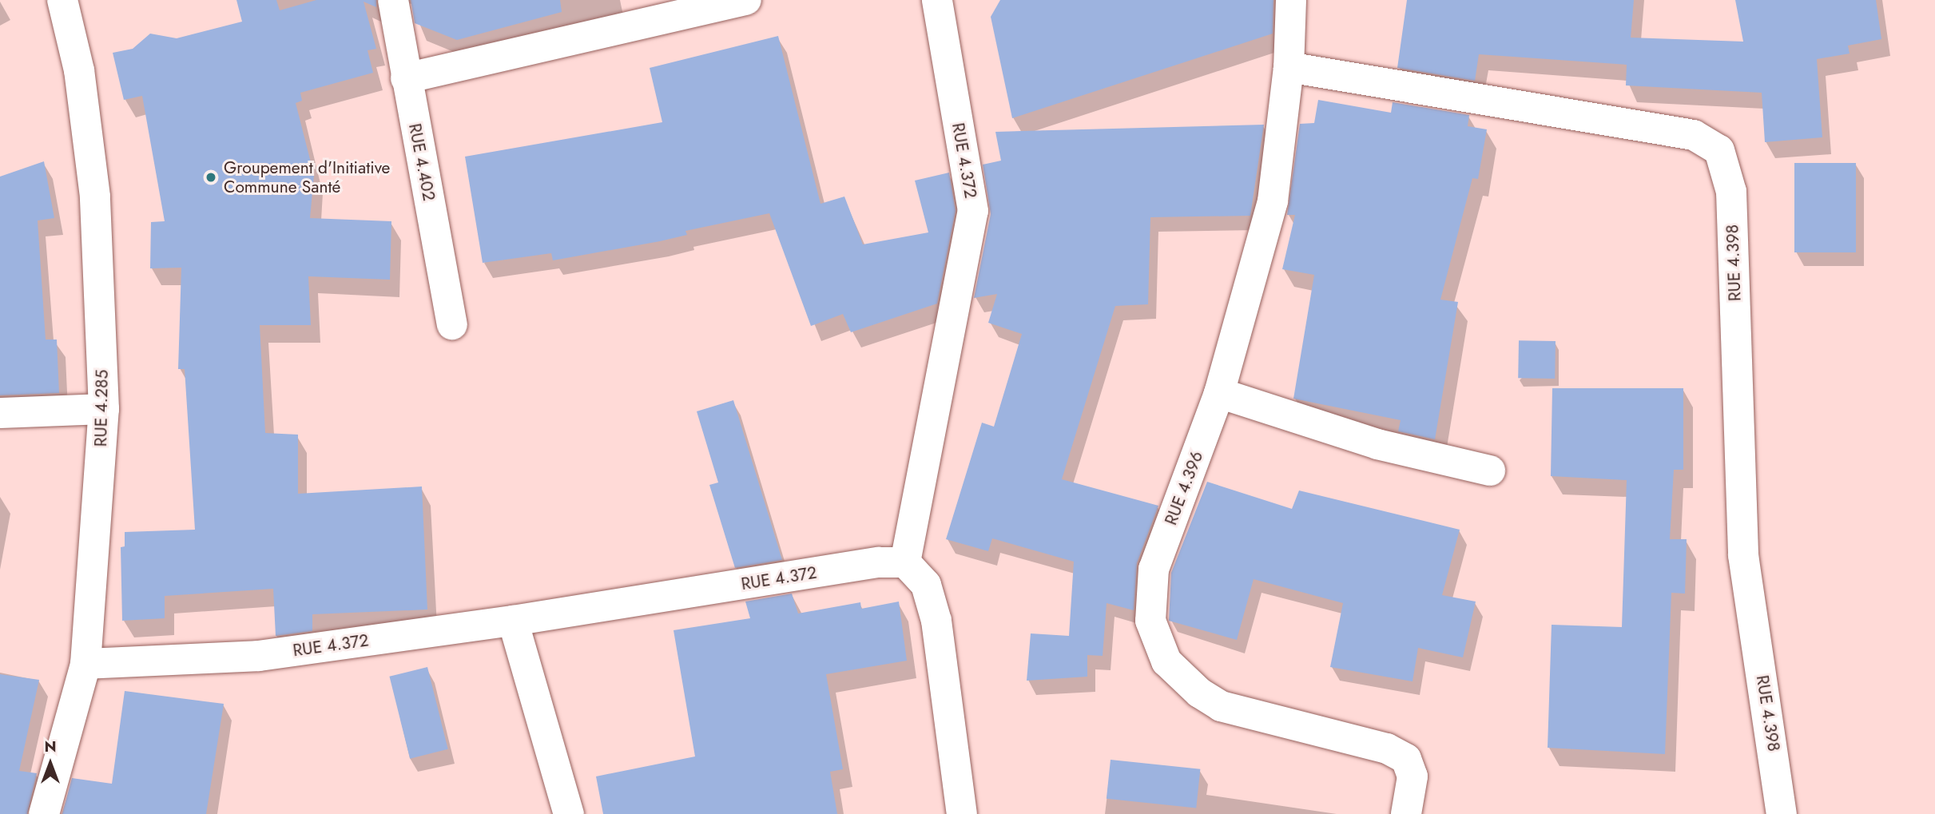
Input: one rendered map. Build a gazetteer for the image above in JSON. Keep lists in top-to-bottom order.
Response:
{
  "streets": {
    "street": [
      "RUE 4.372",
      "RUE 4.402",
      "RUE 4.398",
      "RUE 4.285",
      "RUE 4.396"
    ]
  },
  "crossings": [
    ["RUE 4.372", "RUE 4.285"],
    ["RUE 4.398", "RUE 4.396"]
  ],
  "places": ["Groupement d'Initiative Commune Santé"],
  "north": "top"
}
